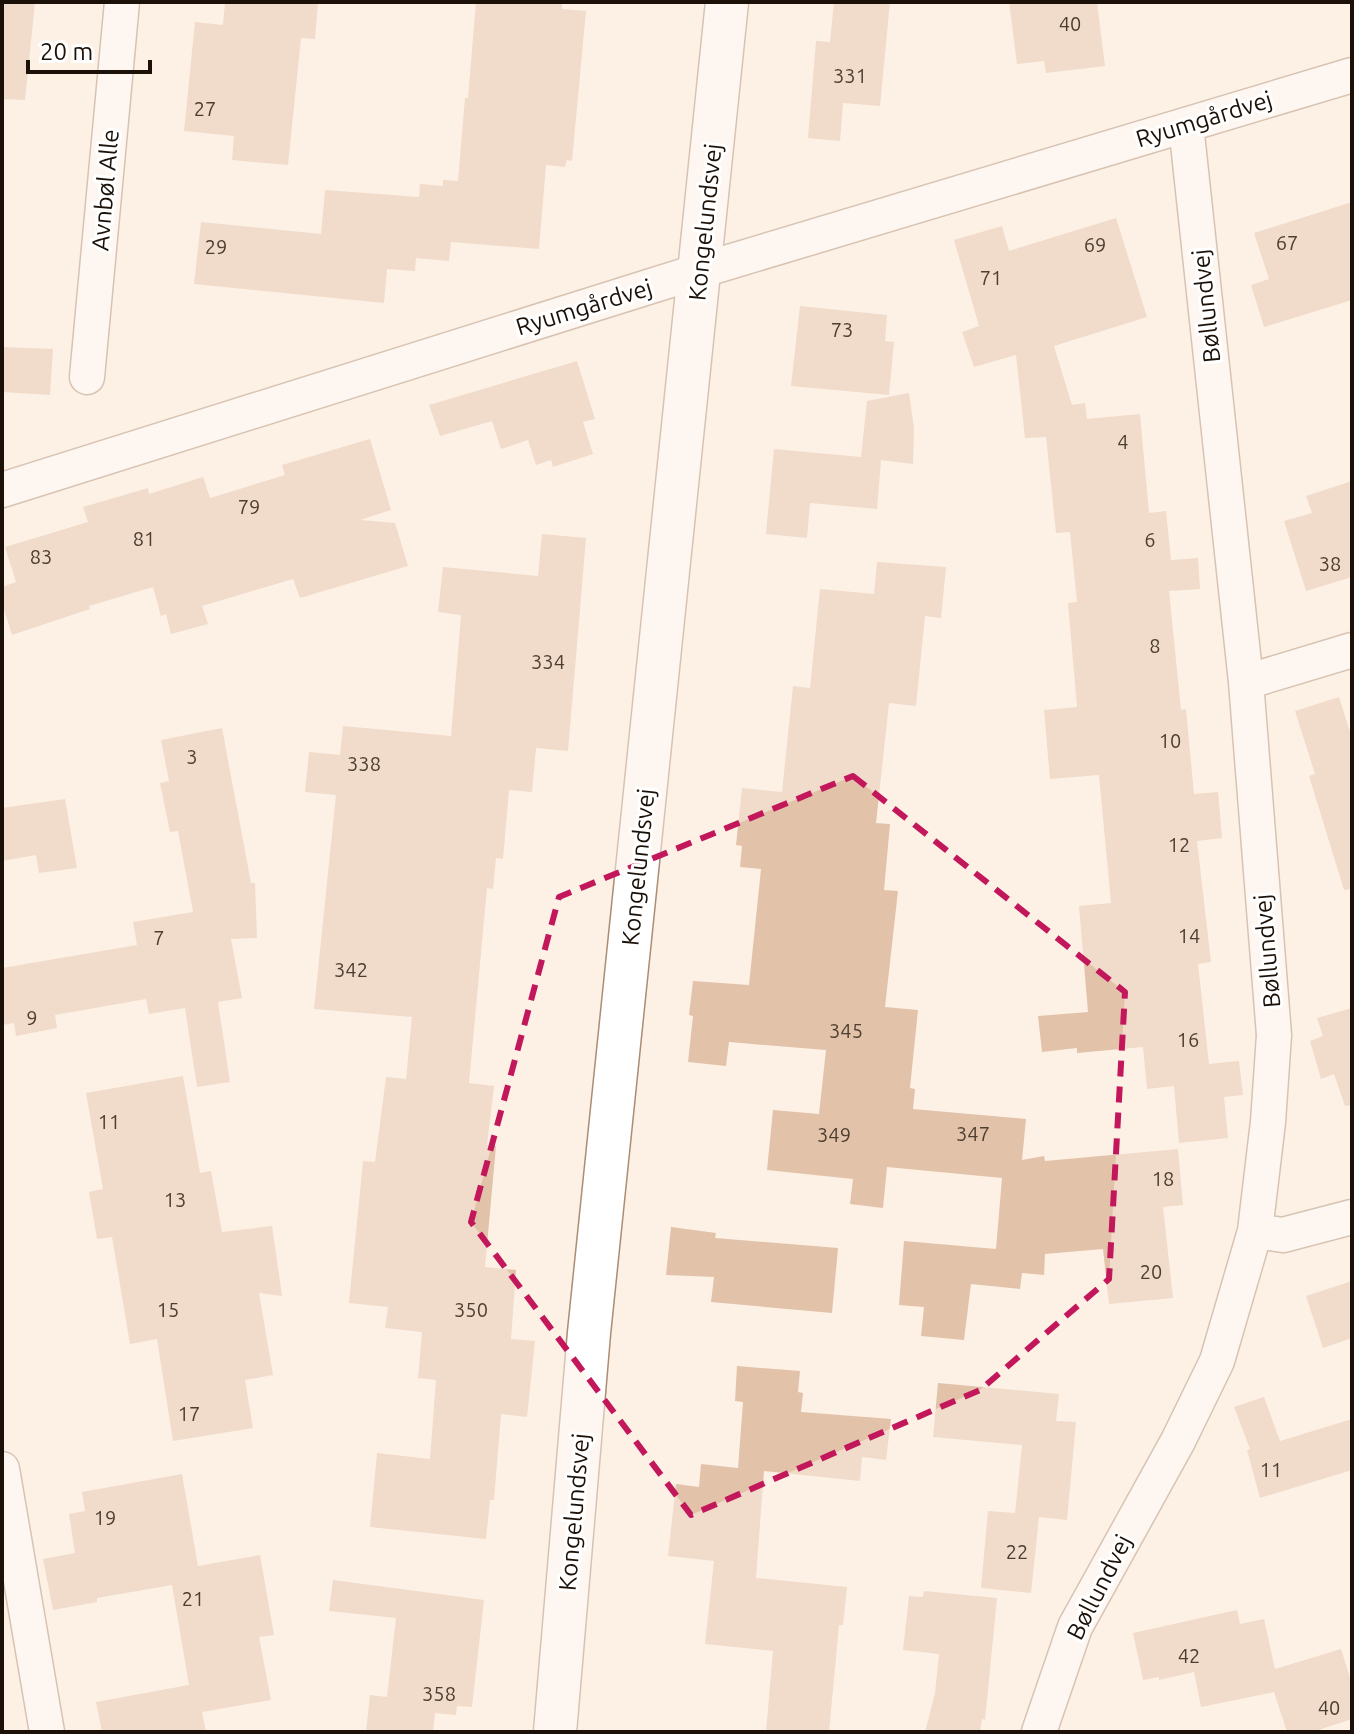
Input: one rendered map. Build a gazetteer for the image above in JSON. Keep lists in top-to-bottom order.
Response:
{
  "streets": {
    "street": [
      "Ryumgårdvej",
      "Avnbøl Alle",
      "Kongelundsvej",
      "Bøllundvej"
    ]
  },
  "crossings": [
    ["Ryumgårdvej", "Kongelundsvej"],
    ["Ryumgårdvej", "Bøllundvej"]
  ],
  "house_numbers": [
    "40",
    "331",
    "27",
    "67",
    "69",
    "29",
    "71",
    "73",
    "4",
    "79",
    "81",
    "6",
    "83",
    "38",
    "8",
    "334",
    "10",
    "3",
    "338",
    "12",
    "14",
    "7",
    "342",
    "9",
    "345",
    "16",
    "11",
    "347",
    "349",
    "18",
    "13",
    "20",
    "15",
    "350",
    "17",
    "11",
    "19",
    "22",
    "21",
    "42",
    "358",
    "40"
  ],
  "scale_bar": "20 m"
}
